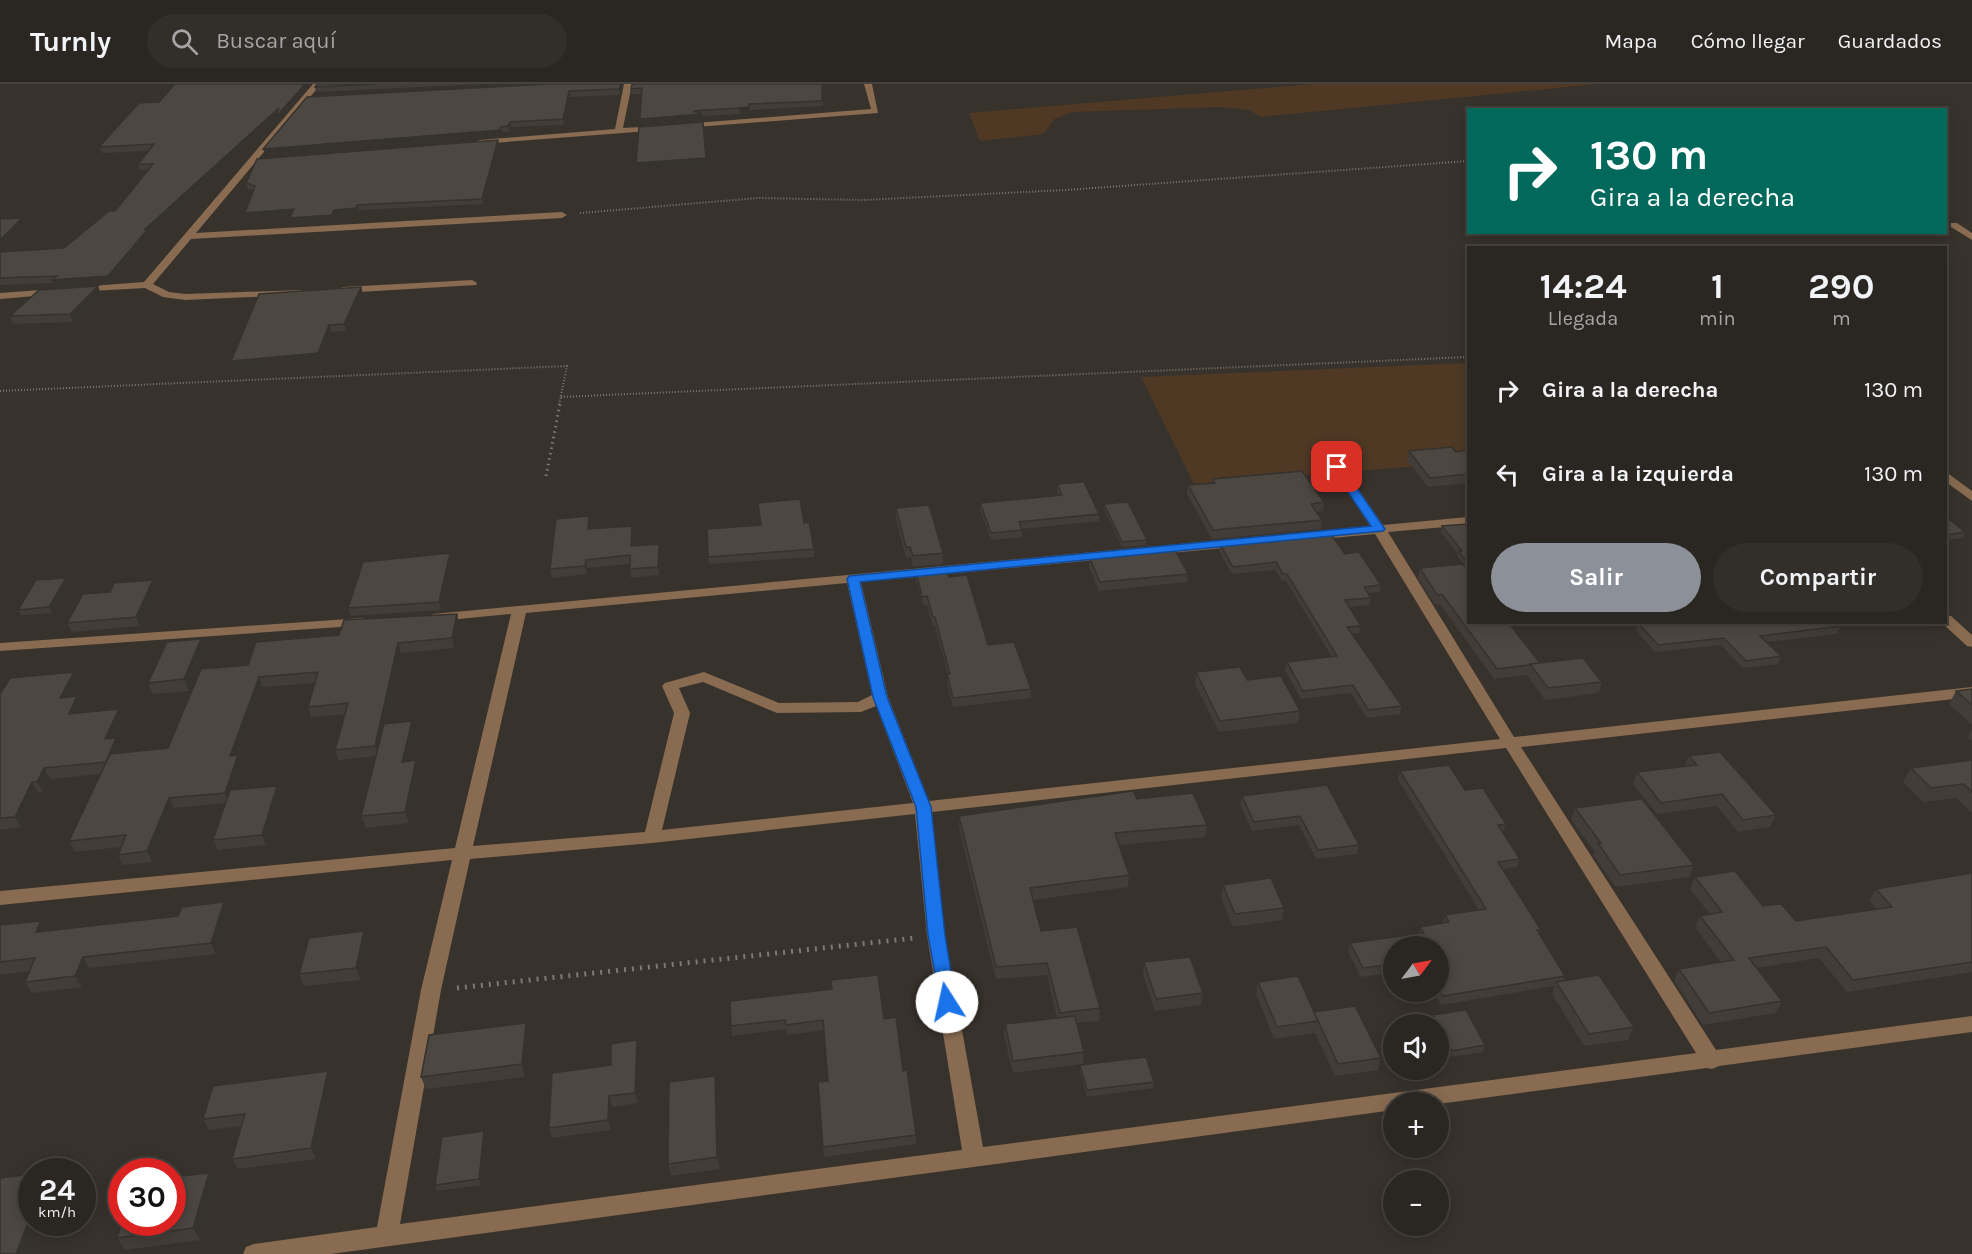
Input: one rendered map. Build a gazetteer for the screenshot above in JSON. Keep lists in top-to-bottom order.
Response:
{
  "north": "top right",
  "page": {
    "header": "Turnly",
    "search": "Buscar aquí",
    "nav": ["Mapa", "Cómo llegar", "Guardados"],
    "turn": ["130 m", "Gira a la derecha"],
    "eta": [
      "14:24",
      "Llegada",
      "1",
      "min",
      "290",
      "m"
    ],
    "list": [
      {
        "name": "Gira a la derecha",
        "value": "130 m"
      },
      {
        "name": "Gira a la izquierda",
        "value": "130 m"
      }
    ],
    "buttons": ["Salir", "Compartir"],
    "map_buttons": ["+", "−"],
    "speed": "24 km/h",
    "limit": "30"
  }
}
